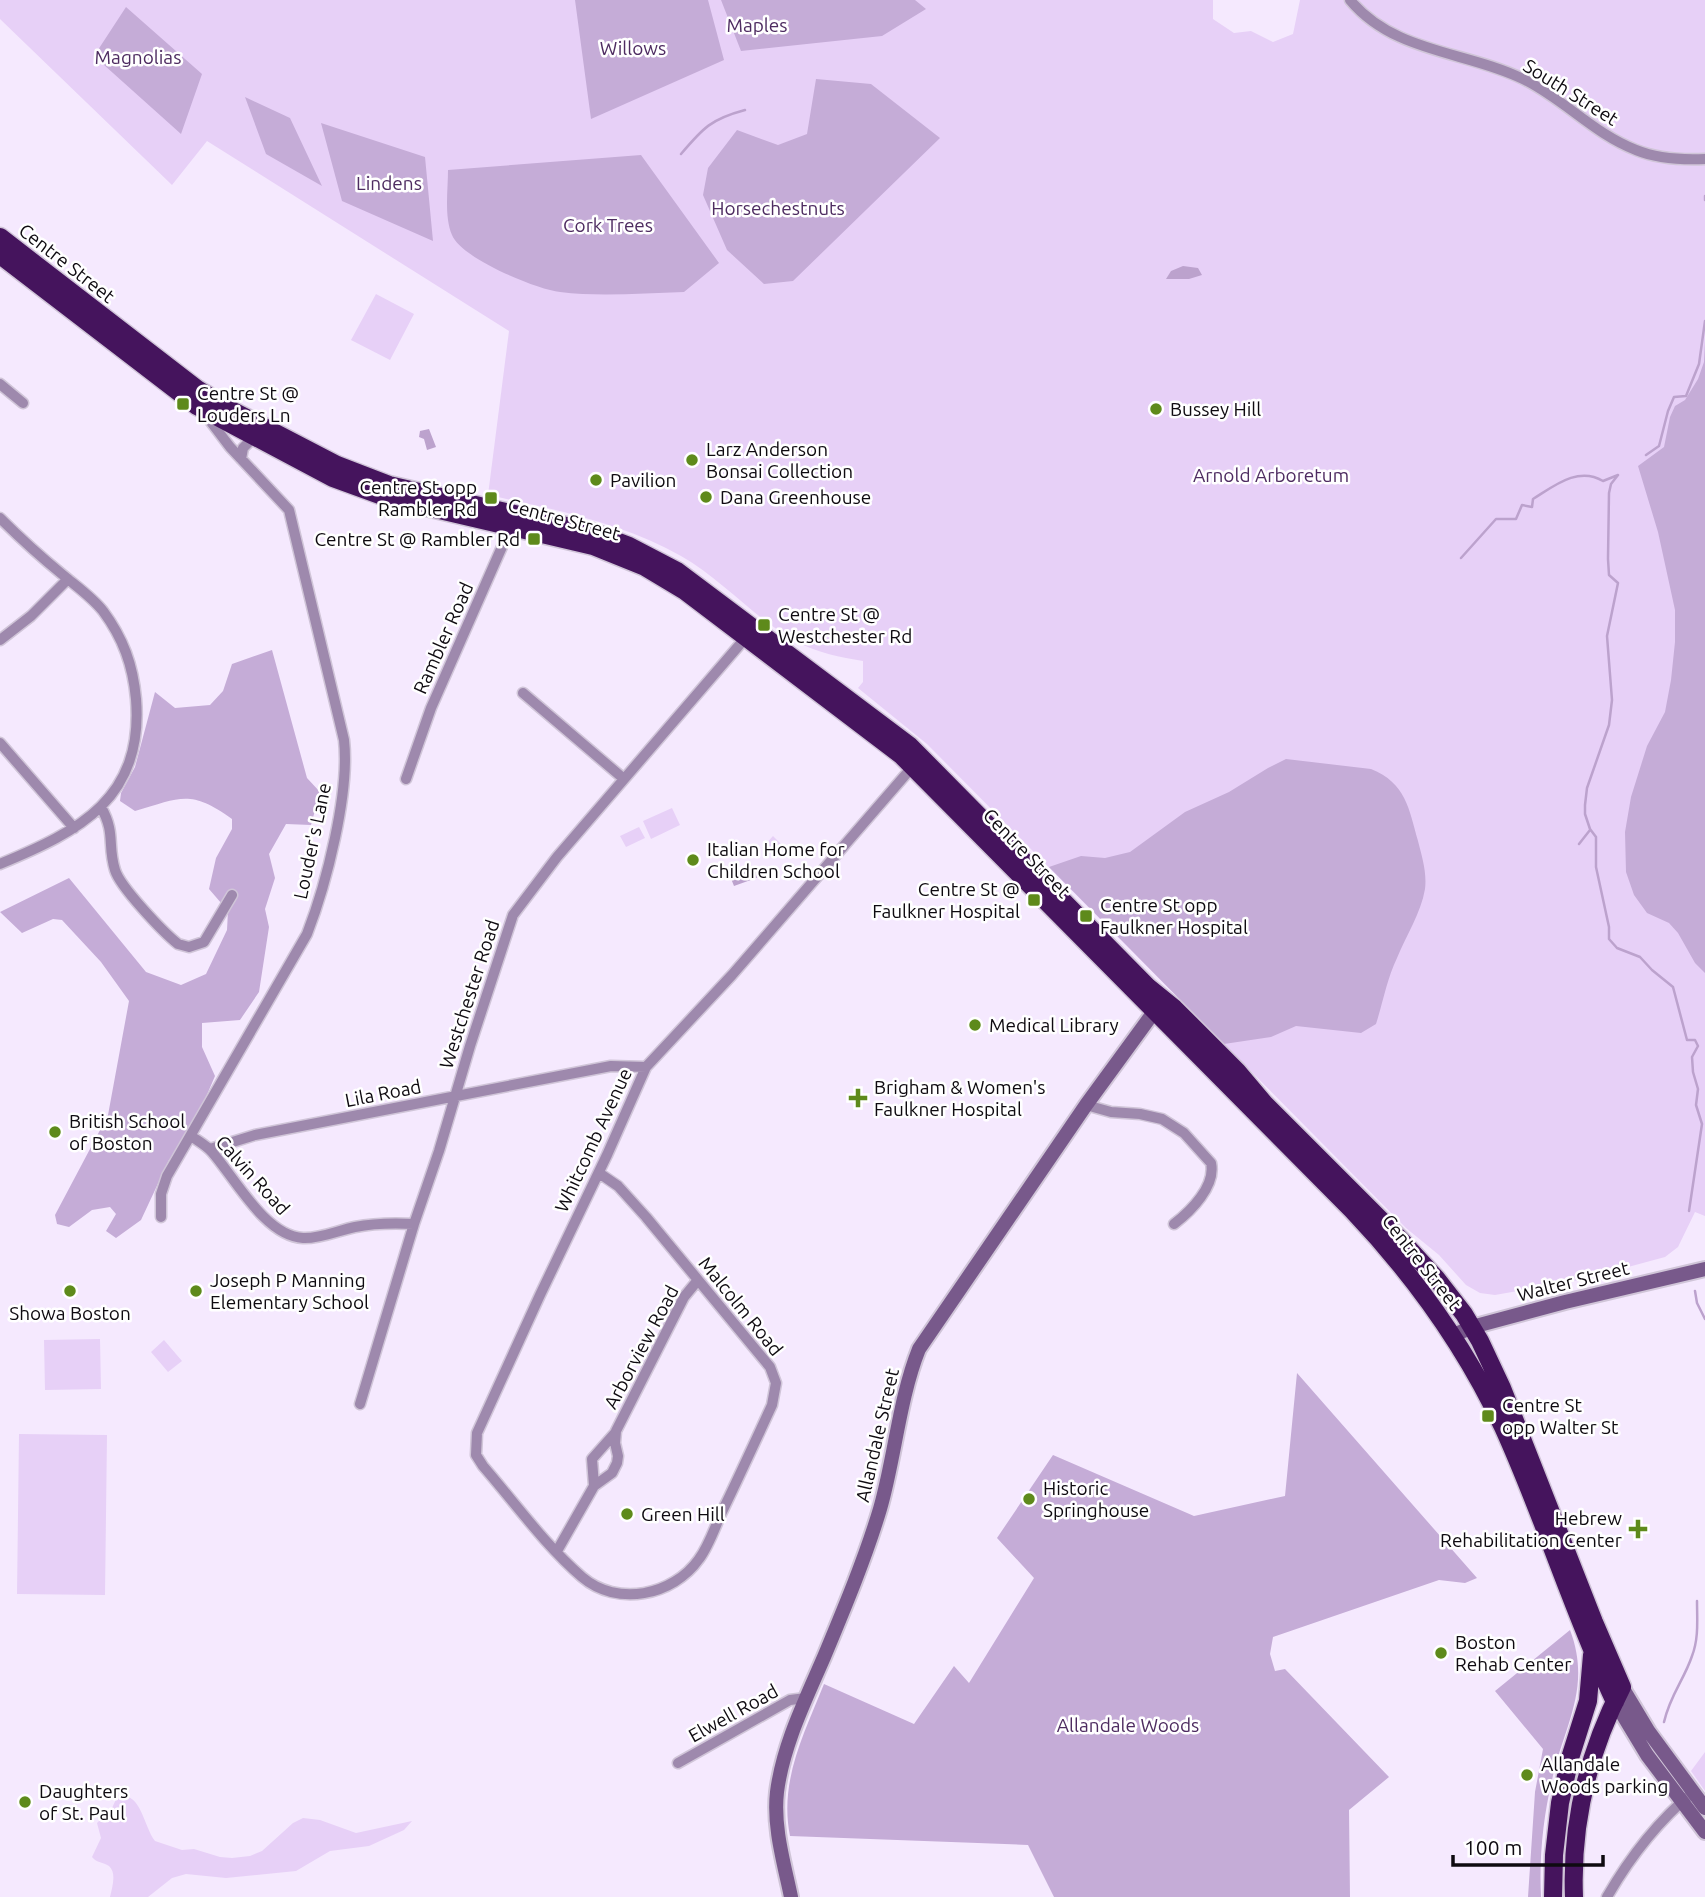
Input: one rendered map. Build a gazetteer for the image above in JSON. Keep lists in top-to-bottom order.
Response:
{
  "streets": {
    "highway": ["Centre Street"],
    "street": [
      "South Street",
      "Rambler Road",
      "Louder's Lane",
      "Westchester Road",
      "Lila Road",
      "Whitcomb Avenue",
      "Calvin Road",
      "Walter Street",
      "Malcolm Road",
      "Arborview Road",
      "Allandale Street",
      "Elwell Road"
    ]
  },
  "crossings": [
    ["Centre Street", "Rambler Road"],
    ["Centre Street", "Louder's Lane"],
    ["Centre Street", "Westchester Road"],
    ["Centre Street", "Whitcomb Avenue"],
    ["Centre Street", "Walter Street"],
    ["Centre Street", "Allandale Street"],
    ["Louder's Lane", "Calvin Road"],
    ["Westchester Road", "Lila Road"],
    ["Westchester Road", "Calvin Road"],
    ["Lila Road", "Whitcomb Avenue"],
    ["Lila Road", "Calvin Road"],
    ["Whitcomb Avenue", "Malcolm Road"],
    ["Whitcomb Avenue", "Arborview Road"],
    ["Malcolm Road", "Arborview Road"],
    ["Allandale Street", "Elwell Road"]
  ],
  "parks": [
    "Maples",
    "Willows",
    "Magnolias",
    "Lindens",
    "Horsechestnuts",
    "Cork Trees",
    "Arnold Arboretum",
    "Allandale Woods"
  ],
  "places": {
    "transit": [
      "Centre St @ Louders Ln",
      "Centre St opp Rambler Rd",
      "Centre St @ Rambler Rd",
      "Centre St @ Westchester Rd",
      "Centre St @ Faulkner Hospital",
      "Centre St opp Faulkner Hospital",
      "Centre St opp Walter St"
    ],
    "other": [
      "Bussey Hill",
      "Larz Anderson Bonsai Collection",
      "Pavilion",
      "Dana Greenhouse",
      "Italian Home for Children School",
      "Medical Library",
      "British School of Boston",
      "Showa Boston",
      "Joseph P Manning Elementary School",
      "Historic Springhouse",
      "Green Hill",
      "Boston Rehab Center",
      "Allandale Woods parking",
      "Daughters of St. Paul"
    ],
    "health": ["Brigham & Women's Faulkner Hospital", "Hebrew Rehabilitation Center"]
  },
  "scale_bar": "100 m"
}
